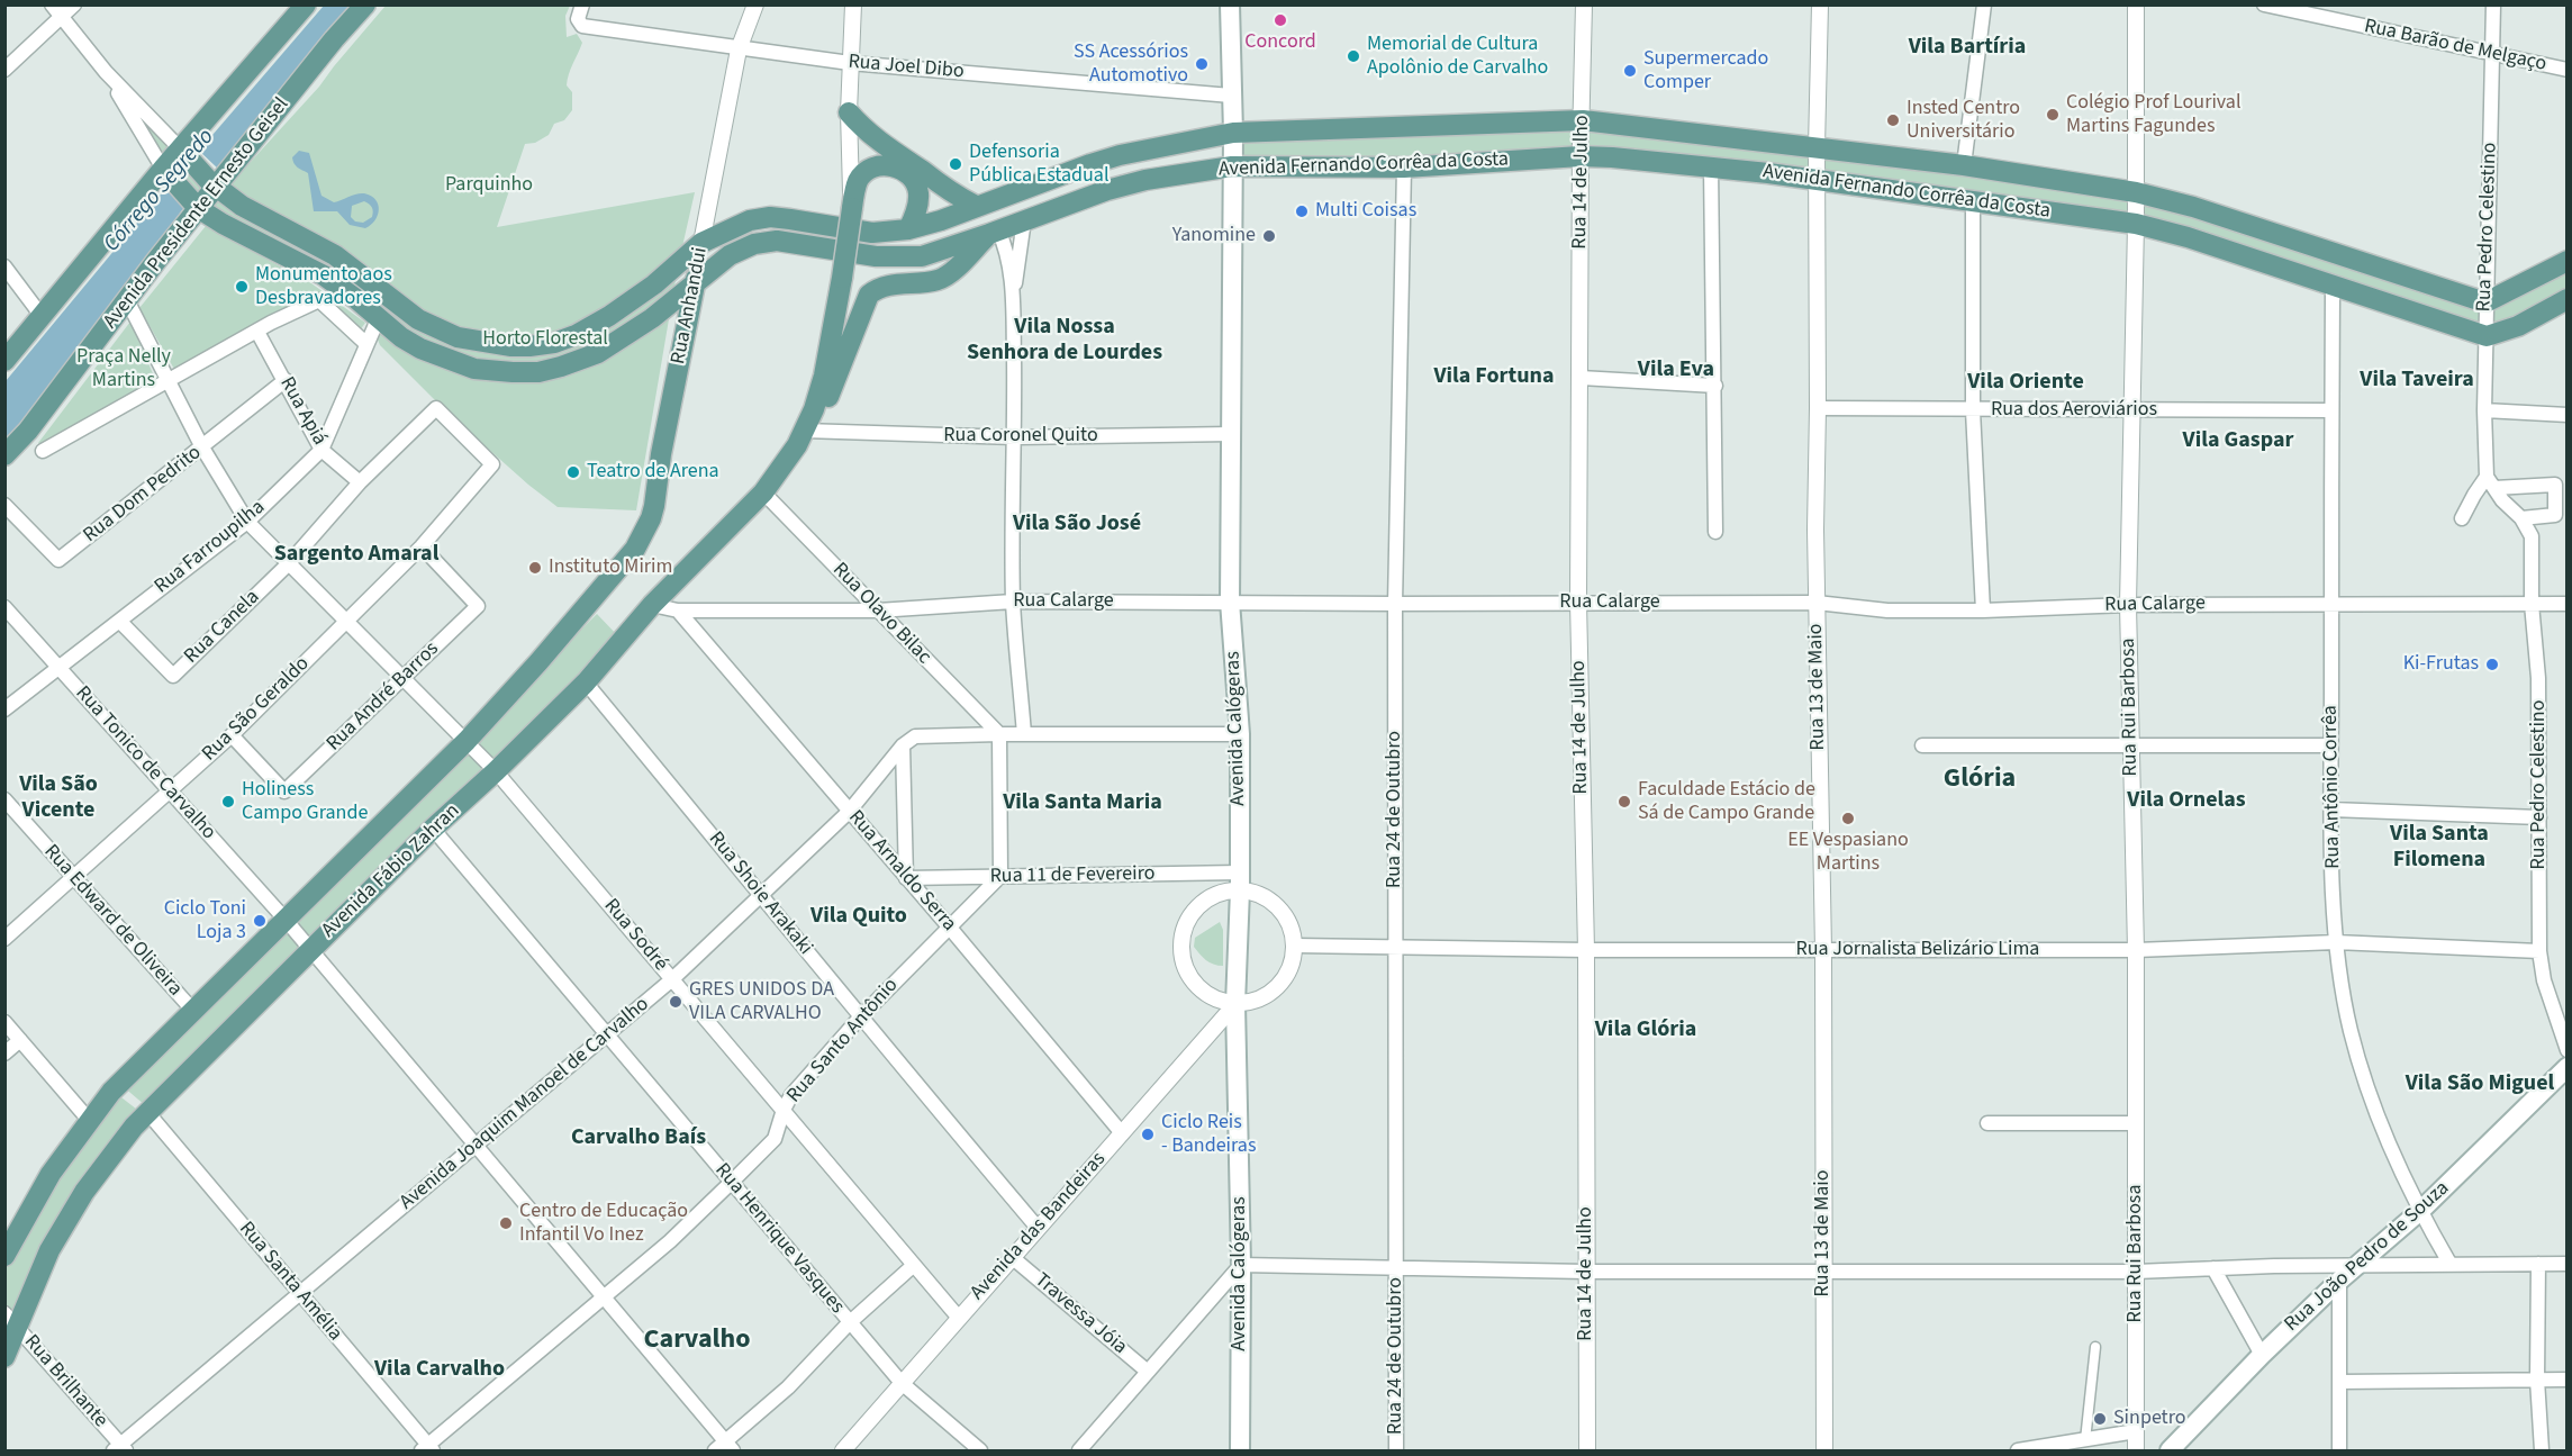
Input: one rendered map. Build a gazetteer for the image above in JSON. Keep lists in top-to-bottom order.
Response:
{
  "streets": {
    "main road": [
      "Avenida Fernando Corrêa da Costa",
      "Avenida Presidente Ernesto Geisel",
      "Rua Anhandui",
      "Avenida Calógeras",
      "Avenida Fábio Zahran",
      "Rua João Pedro de Souza"
    ],
    "street": [
      "Rua Barão de Melgaço",
      "Rua Joel Dibo",
      "Rua 14 de Julho",
      "Rua Pedro Celestino",
      "Rua dos Aeroviários",
      "Rua Apiá",
      "Rua Coronel Quito",
      "Rua Dom Pedrito",
      "Rua Farroupilha",
      "Rua Calarge",
      "Rua Olavo Bilac",
      "Rua Canela",
      "Rua 13 de Maio",
      "Rua André Barros",
      "Rua Rui Barbosa",
      "Rua São Geraldo",
      "Rua Tonico de Carvalho",
      "Rua Antônio Corrêa",
      "Rua 24 de Outubro",
      "Rua Arnaldo Serra",
      "Rua 11 de Fevereiro",
      "Rua Shoie Arakaki",
      "Rua Edward de Oliveira",
      "Rua Sodré",
      "Rua Jornalista Belizário Lima",
      "Rua Santo Antônio",
      "Avenida Joaquim Manoel de Carvalho",
      "Avenida das Bandeiras",
      "Rua Henrique Vasques",
      "Rua Santa Amélia",
      "Travessa Jóia",
      "Rua Brilhante"
    ]
  },
  "crossings": [
    ["Rua Barão de Melgaço", "Rua Pedro Celestino"],
    ["Rua Joel Dibo", "Rua Anhandui"],
    ["Rua Joel Dibo", "Avenida Calógeras"],
    ["Avenida Fernando Corrêa da Costa", "Rua 14 de Julho"],
    ["Avenida Fernando Corrêa da Costa", "Avenida Presidente Ernesto Geisel"],
    ["Avenida Fernando Corrêa da Costa", "Rua Pedro Celestino"],
    ["Avenida Fernando Corrêa da Costa", "Rua Anhandui"],
    ["Avenida Fernando Corrêa da Costa", "Rua Farroupilha"],
    ["Avenida Fernando Corrêa da Costa", "Rua 13 de Maio"],
    ["Avenida Fernando Corrêa da Costa", "Rua Rui Barbosa"],
    ["Avenida Fernando Corrêa da Costa", "Avenida Calógeras"],
    ["Avenida Fernando Corrêa da Costa", "Rua Antônio Corrêa"],
    ["Avenida Fernando Corrêa da Costa", "Rua 24 de Outubro"],
    ["Avenida Fernando Corrêa da Costa", "Avenida Fábio Zahran"],
    ["Rua 14 de Julho", "Rua Calarge"],
    ["Rua 14 de Julho", "Rua Jornalista Belizário Lima"],
    ["Avenida Presidente Ernesto Geisel", "Rua Sodré"],
    ["Rua Pedro Celestino", "Rua Calarge"],
    ["Rua Pedro Celestino", "Rua Jornalista Belizário Lima"],
    ["Rua Anhandui", "Avenida Fábio Zahran"],
    ["Rua dos Aeroviários", "Rua 13 de Maio"],
    ["Rua dos Aeroviários", "Rua Rui Barbosa"],
    ["Rua dos Aeroviários", "Rua Antônio Corrêa"],
    ["Rua Apiá", "Rua Dom Pedrito"],
    ["Rua Apiá", "Rua Farroupilha"],
    ["Rua Apiá", "Rua Canela"],
    ["Rua Coronel Quito", "Avenida Calógeras"],
    ["Rua Coronel Quito", "Avenida Fábio Zahran"],
    ["Rua Dom Pedrito", "Rua Sodré"],
    ["Rua Farroupilha", "Rua Canela"],
    ["Rua Farroupilha", "Rua Tonico de Carvalho"],
    ["Rua Farroupilha", "Rua Sodré"],
    ["Rua Calarge", "Rua Olavo Bilac"],
    ["Rua Calarge", "Rua 13 de Maio"],
    ["Rua Calarge", "Rua Rui Barbosa"],
    ["Rua Calarge", "Avenida Calógeras"],
    ["Rua Calarge", "Rua Antônio Corrêa"],
    ["Rua Calarge", "Rua 24 de Outubro"],
    ["Rua Calarge", "Avenida Fábio Zahran"],
    ["Rua Calarge", "Rua Arnaldo Serra"],
    ["Rua Olavo Bilac", "Avenida Fábio Zahran"],
    ["Rua Canela", "Rua São Geraldo"],
    ["Rua Canela", "Rua Sodré"],
    ["Rua 13 de Maio", "Rua Jornalista Belizário Lima"],
    ["Rua André Barros", "Rua São Geraldo"],
    ["Rua André Barros", "Rua Sodré"],
    ["Rua Rui Barbosa", "Rua Jornalista Belizário Lima"],
    ["Rua São Geraldo", "Rua Tonico de Carvalho"],
    ["Rua São Geraldo", "Rua Edward de Oliveira"],
    ["Rua São Geraldo", "Rua Sodré"],
    ["Avenida Calógeras", "Rua 11 de Fevereiro"],
    ["Avenida Calógeras", "Avenida das Bandeiras"],
    ["Rua Tonico de Carvalho", "Avenida Fábio Zahran"],
    ["Rua Tonico de Carvalho", "Rua Santo Antônio"],
    ["Rua Tonico de Carvalho", "Avenida Joaquim Manoel de Carvalho"],
    ["Rua Antônio Corrêa", "Rua Jornalista Belizário Lima"],
    ["Rua Antônio Corrêa", "Rua João Pedro de Souza"],
    ["Rua 24 de Outubro", "Rua Jornalista Belizário Lima"],
    ["Avenida Fábio Zahran", "Rua Shoie Arakaki"],
    ["Avenida Fábio Zahran", "Rua Edward de Oliveira"],
    ["Avenida Fábio Zahran", "Rua Sodré"],
    ["Avenida Fábio Zahran", "Rua Henrique Vasques"],
    ["Avenida Fábio Zahran", "Rua Santa Amélia"],
    ["Avenida Fábio Zahran", "Rua Brilhante"],
    ["Rua Arnaldo Serra", "Rua 11 de Fevereiro"],
    ["Rua Arnaldo Serra", "Rua Santo Antônio"],
    ["Rua Arnaldo Serra", "Avenida Joaquim Manoel de Carvalho"],
    ["Rua Arnaldo Serra", "Avenida das Bandeiras"],
    ["Rua 11 de Fevereiro", "Rua Santo Antônio"],
    ["Rua Shoie Arakaki", "Rua Santo Antônio"],
    ["Rua Shoie Arakaki", "Avenida Joaquim Manoel de Carvalho"],
    ["Rua Shoie Arakaki", "Avenida das Bandeiras"],
    ["Rua Sodré", "Rua Santo Antônio"],
    ["Rua Sodré", "Avenida Joaquim Manoel de Carvalho"],
    ["Rua Sodré", "Avenida das Bandeiras"],
    ["Rua Santo Antônio", "Rua Henrique Vasques"],
    ["Rua Santo Antônio", "Rua Santa Amélia"],
    ["Avenida Joaquim Manoel de Carvalho", "Rua Henrique Vasques"],
    ["Avenida Joaquim Manoel de Carvalho", "Rua Santa Amélia"],
    ["Avenida Joaquim Manoel de Carvalho", "Rua Brilhante"],
    ["Avenida das Bandeiras", "Rua Henrique Vasques"],
    ["Avenida das Bandeiras", "Travessa Jóia"]
  ],
  "districts": [
    "Vila Bartíria",
    "Vila Nossa Senhora de Lourdes",
    "Vila Eva",
    "Vila Fortuna",
    "Vila Taveira",
    "Vila Oriente",
    "Vila Gaspar",
    "Vila São José",
    "Sargento Amaral",
    "Glória",
    "Vila São Vicente",
    "Vila Ornelas",
    "Vila Santa Maria",
    "Vila Santa Filomena",
    "Vila Quito",
    "Vila Glória",
    "Vila São Miguel",
    "Carvalho Baís",
    "Carvalho",
    "Vila Carvalho"
  ],
  "water": ["Córrego Segredo"],
  "parks": ["Parquinho", "Horto Florestal", "Praça Nelly Martins"],
  "places": [
    "Concord",
    "Memorial de Cultura Apolônio de Carvalho",
    "SS Acessórios Automotivo",
    "Supermercado Comper",
    "Colégio Prof Lourival Martins Fagundes",
    "Insted Centro Universitário",
    "Defensoria Pública Estadual",
    "Multi Coisas",
    "Yanomine",
    "Monumento aos Desbravadores",
    "Teatro de Arena",
    "Instituto Mirim",
    "Ki-Frutas",
    "Holiness Campo Grande",
    "Faculdade Estácio de Sá de Campo Grande",
    "EE Vespasiano Martins",
    "Ciclo Toni Loja 3",
    "GRES UNIDOS DA VILA CARVALHO",
    "Ciclo Reis - Bandeiras",
    "Centro de Educação Infantil Vo Inez",
    "Sinpetro"
  ]
}
